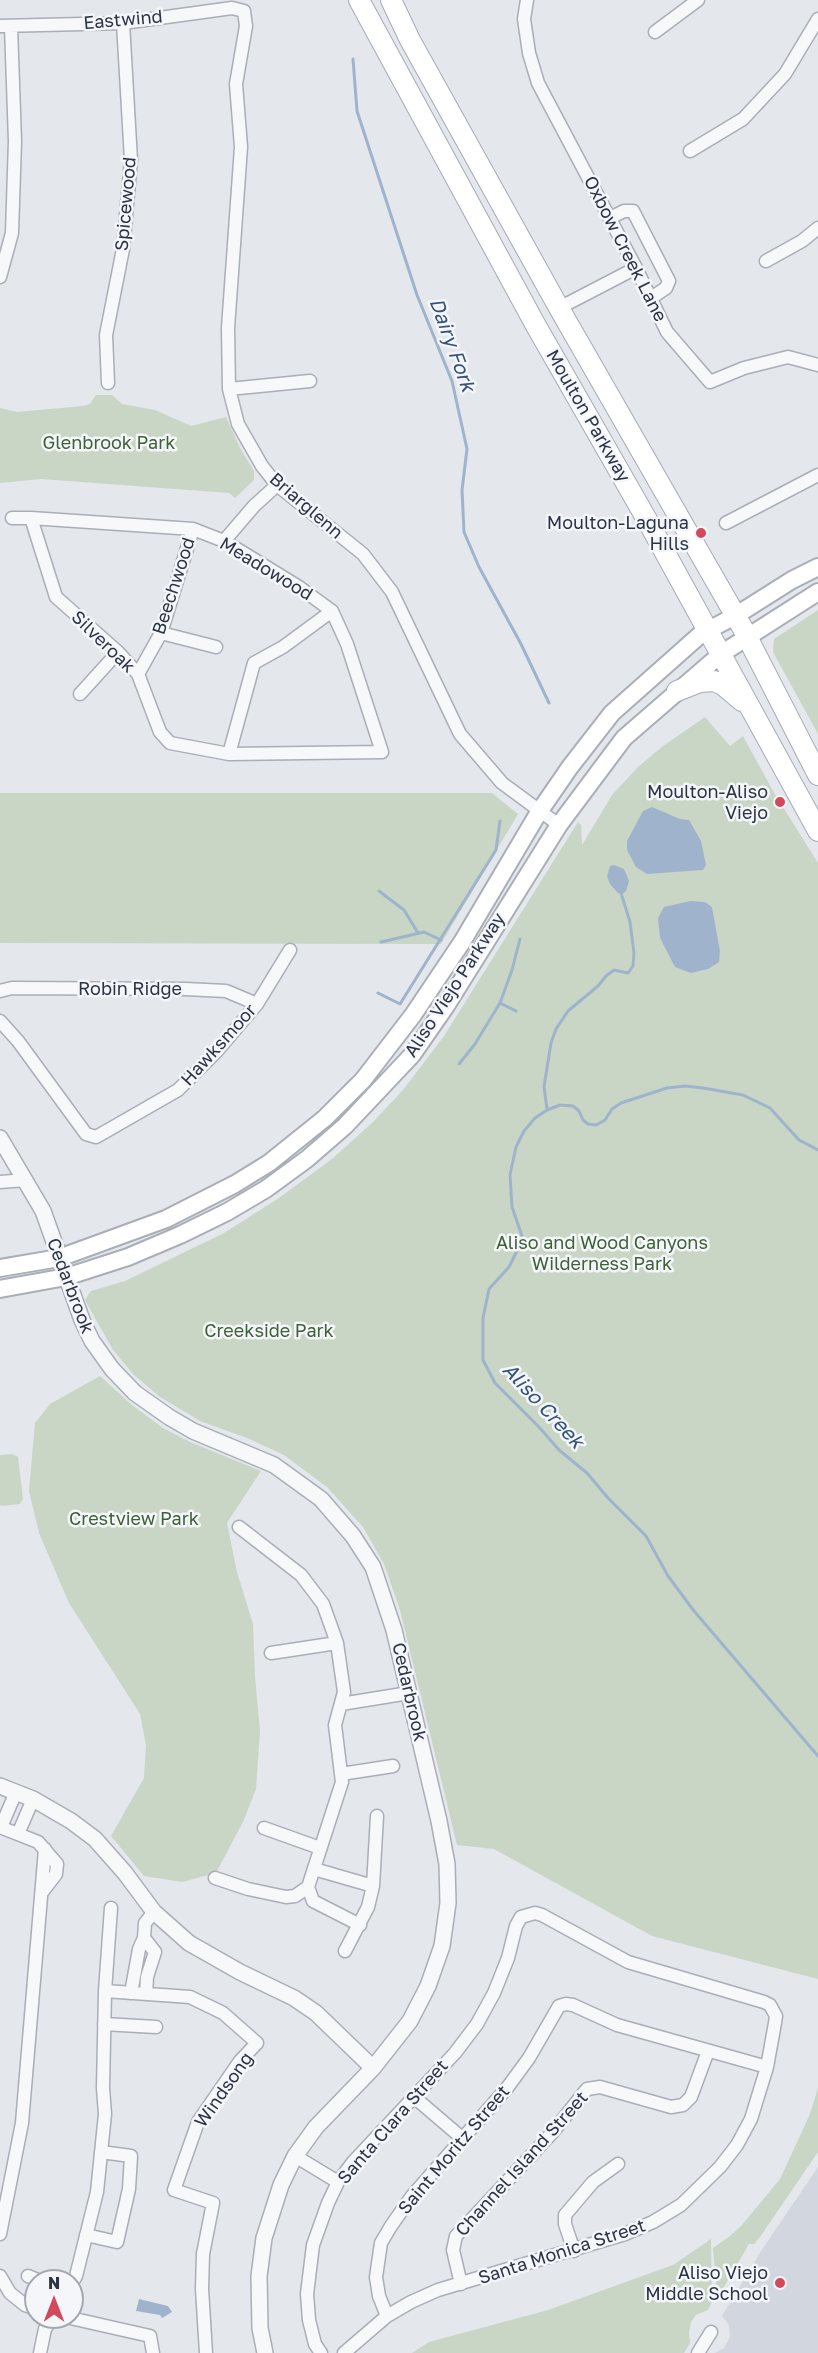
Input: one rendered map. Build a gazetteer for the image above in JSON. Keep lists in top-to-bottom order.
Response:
{
  "streets": {
    "main road": ["Moulton Parkway", "Aliso Viejo Parkway"],
    "street": [
      "Eastwind",
      "Spicewood",
      "Oxbow Creek Lane",
      "Briarglenn",
      "Meadowood",
      "Beechwood",
      "Silveroak",
      "Robin Ridge",
      "Hawksmoor",
      "Cedarbrook",
      "Windsong",
      "Santa Clara Street",
      "Saint Moritz Street",
      "Channel Island Street",
      "Santa Monica Street"
    ]
  },
  "crossings": [
    ["Eastwind", "Spicewood"],
    ["Eastwind", "Briarglenn"],
    ["Moulton Parkway", "Aliso Viejo Parkway"],
    ["Briarglenn", "Aliso Viejo Parkway"],
    ["Meadowood", "Beechwood"],
    ["Meadowood", "Silveroak"],
    ["Beechwood", "Silveroak"],
    ["Aliso Viejo Parkway", "Cedarbrook"],
    ["Robin Ridge", "Hawksmoor"],
    ["Santa Clara Street", "Santa Monica Street"],
    ["Saint Moritz Street", "Channel Island Street"],
    ["Saint Moritz Street", "Santa Monica Street"],
    ["Channel Island Street", "Santa Monica Street"]
  ],
  "water": ["Dairy Fork", "Aliso Creek"],
  "parks": [
    "Glenbrook Park",
    "Aliso and Wood Canyons Wilderness Park",
    "Creekside Park",
    "Crestview Park"
  ],
  "places": ["Moulton-Laguna Hills", "Moulton-Aliso Viejo", "Aliso Viejo Middle School"],
  "north": "top"
}
